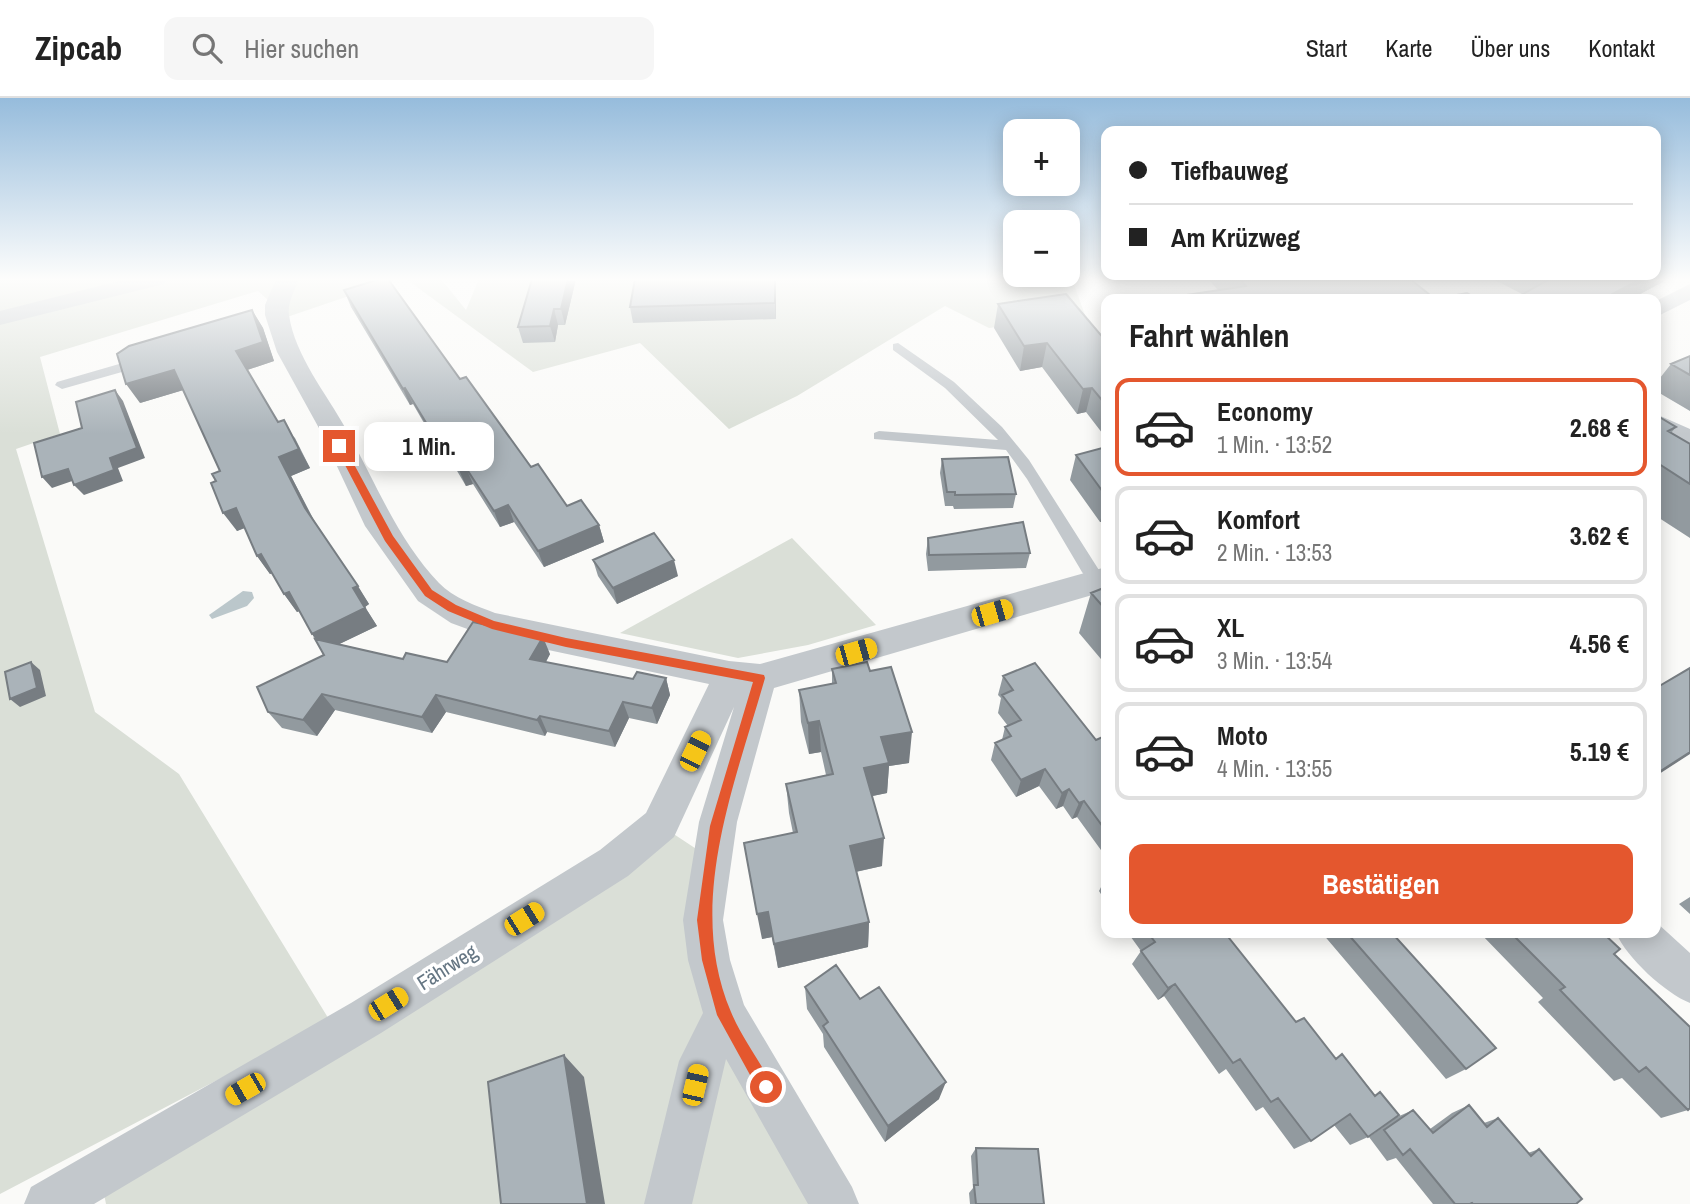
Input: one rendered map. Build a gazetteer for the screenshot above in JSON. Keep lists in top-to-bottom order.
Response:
{
  "streets": {
    "street": ["Fährweg"]
  },
  "page": {
    "header": "Zipcab",
    "search": "Hier suchen",
    "nav": [
      "Start",
      "Karte",
      "Über uns",
      "Kontakt"
    ],
    "map_buttons": ["+", "−"],
    "banner": ["Tiefbauweg", "Am Krüzweg"],
    "heading": "Fahrt wählen",
    "list": [
      {
        "name": "Economy",
        "note": "1 Min. · 13:52",
        "value": "2.68 €"
      },
      {
        "name": "Komfort",
        "note": "2 Min. · 13:53",
        "value": "3.62 €"
      },
      {
        "name": "XL",
        "note": "3 Min. · 13:54",
        "value": "4.56 €"
      },
      {
        "name": "Moto",
        "note": "4 Min. · 13:55",
        "value": "5.19 €"
      }
    ],
    "bubble": "1 Min.",
    "buttons": "Bestätigen"
  }
}
